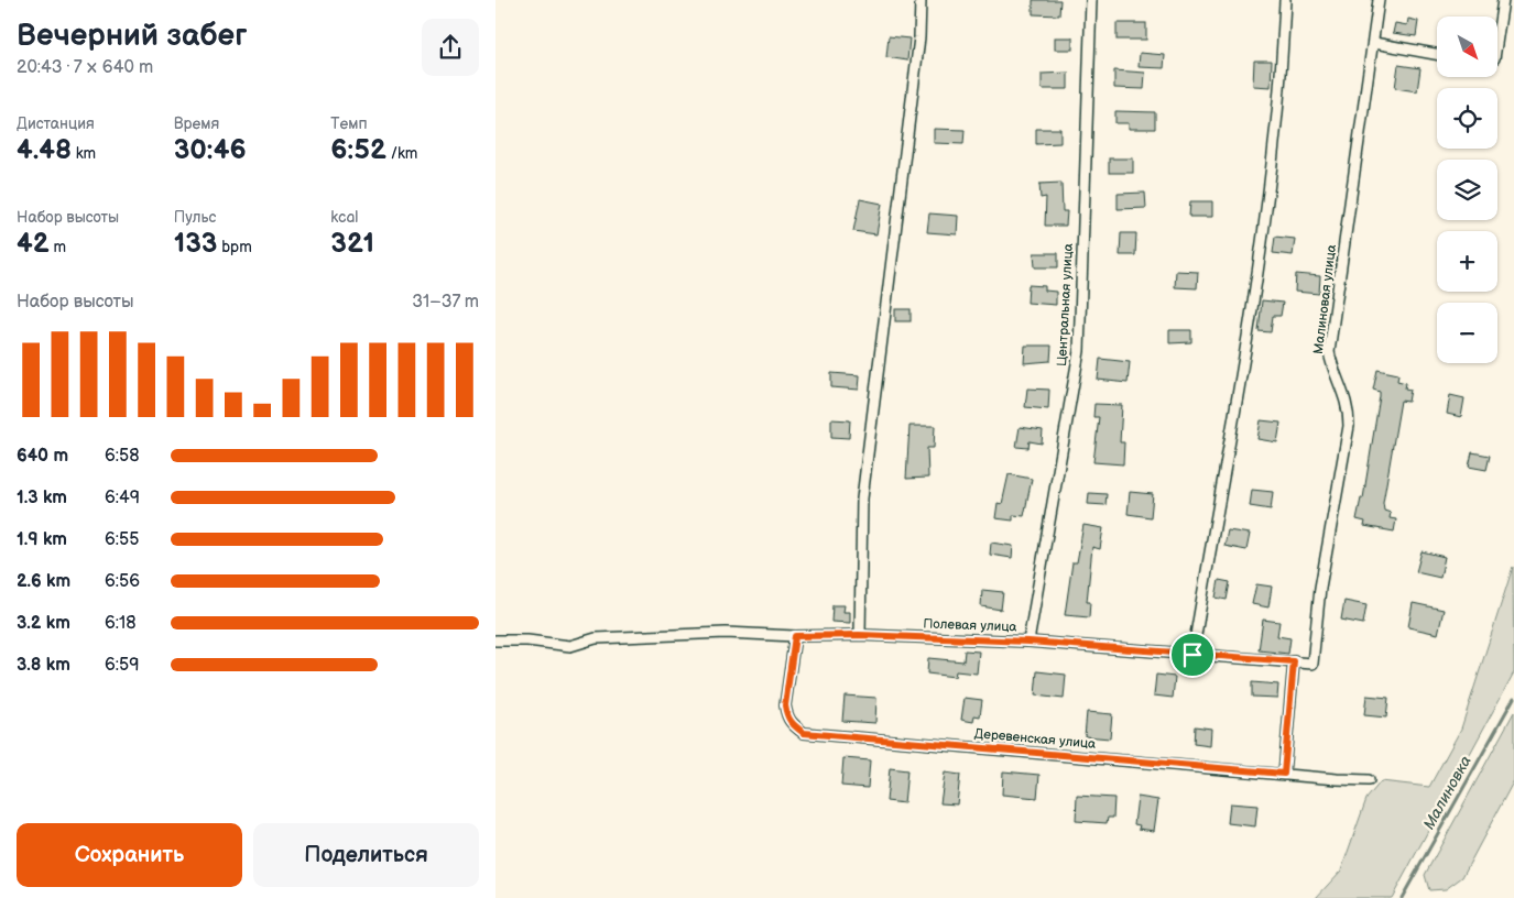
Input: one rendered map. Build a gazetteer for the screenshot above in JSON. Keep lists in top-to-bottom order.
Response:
{
  "streets": {
    "street": [
      "Малиновая улица",
      "Центральная улица",
      "Полевая улица",
      "Деревенская улица"
    ]
  },
  "crossings": [
    ["Малиновая улица", "Полевая улица"],
    ["Центральная улица", "Полевая улица"],
    ["Полевая улица", "Деревенская улица"]
  ],
  "water": ["Малиновка"],
  "north": "bottom right",
  "page": {
    "heading": ["Вечерний забег", "20:43 · 7 × 640 m"],
    "map_buttons": ["+", "−"],
    "stats": [
      ["Дистанция", "4.48 km"],
      ["Время", "30:46"],
      ["Темп", "6:52 /km"],
      ["Набор высоты", "42 m"],
      ["Пульс", "133 bpm"],
      ["kcal", "321"]
    ],
    "chart": ["Набор высоты", "31–37 m"],
    "list": [
      {
        "name": "640 m",
        "note": "6:58"
      },
      {
        "name": "1.3 km",
        "note": "6:49"
      },
      {
        "name": "1.9 km",
        "note": "6:55"
      },
      {
        "name": "2.6 km",
        "note": "6:56"
      },
      {
        "name": "3.2 km",
        "note": "6:18"
      },
      {
        "name": "3.8 km",
        "note": "6:59"
      }
    ],
    "buttons": ["Сохранить", "Поделиться"]
  }
}
